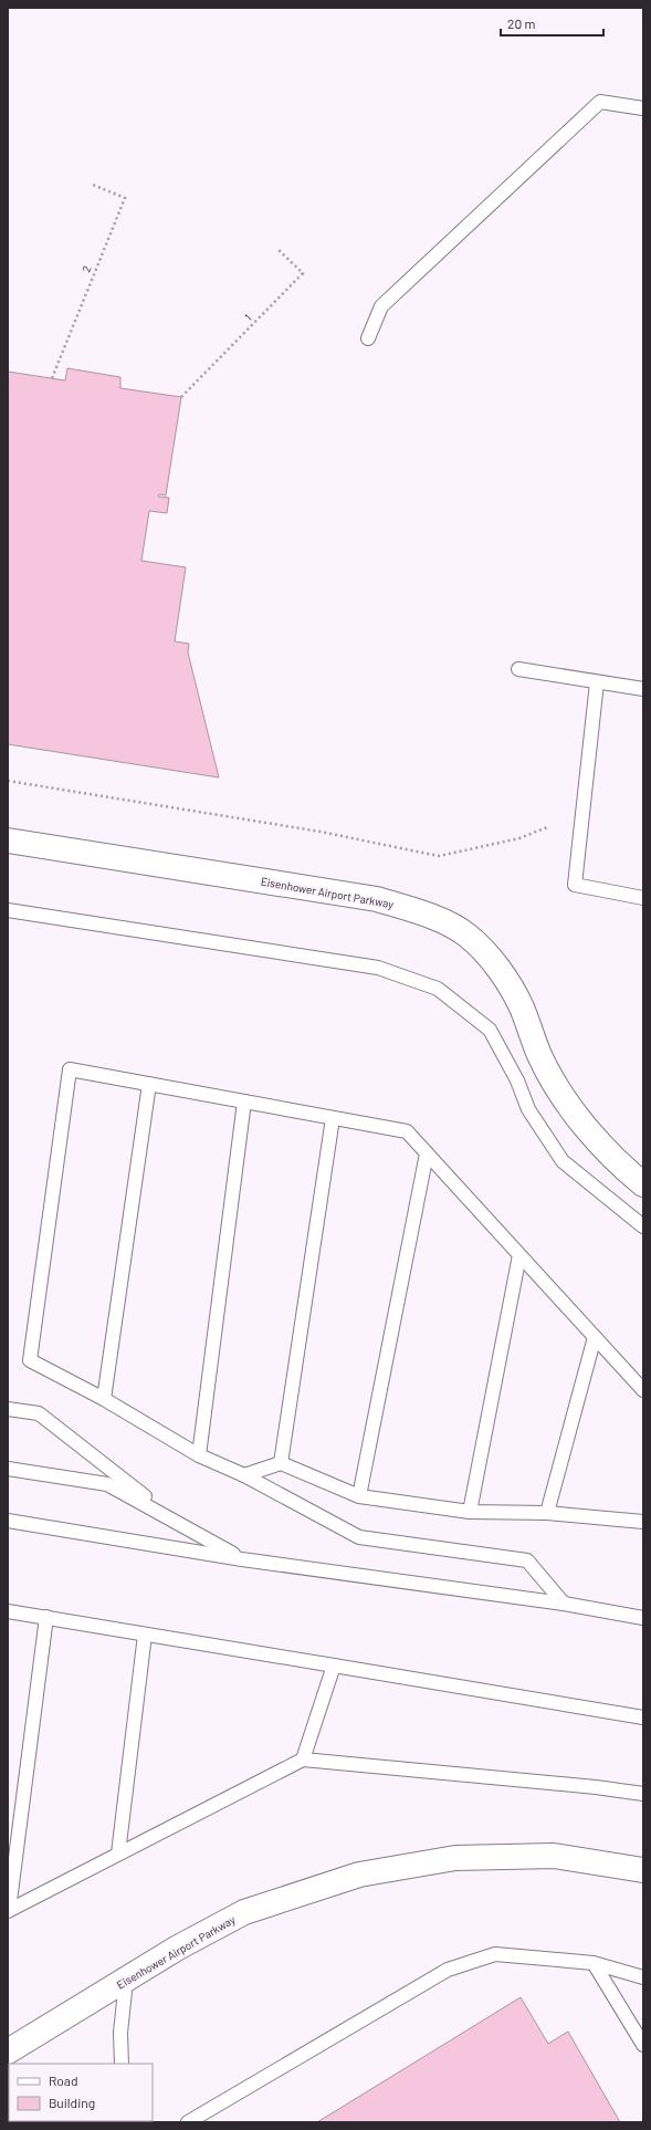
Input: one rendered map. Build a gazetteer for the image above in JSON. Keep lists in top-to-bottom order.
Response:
{
  "streets": {
    "main road": ["Eisenhower Airport Parkway"],
    "path": ["2", "1"]
  },
  "legend": ["Road", "Building"],
  "scale_bar": "20 m"
}
